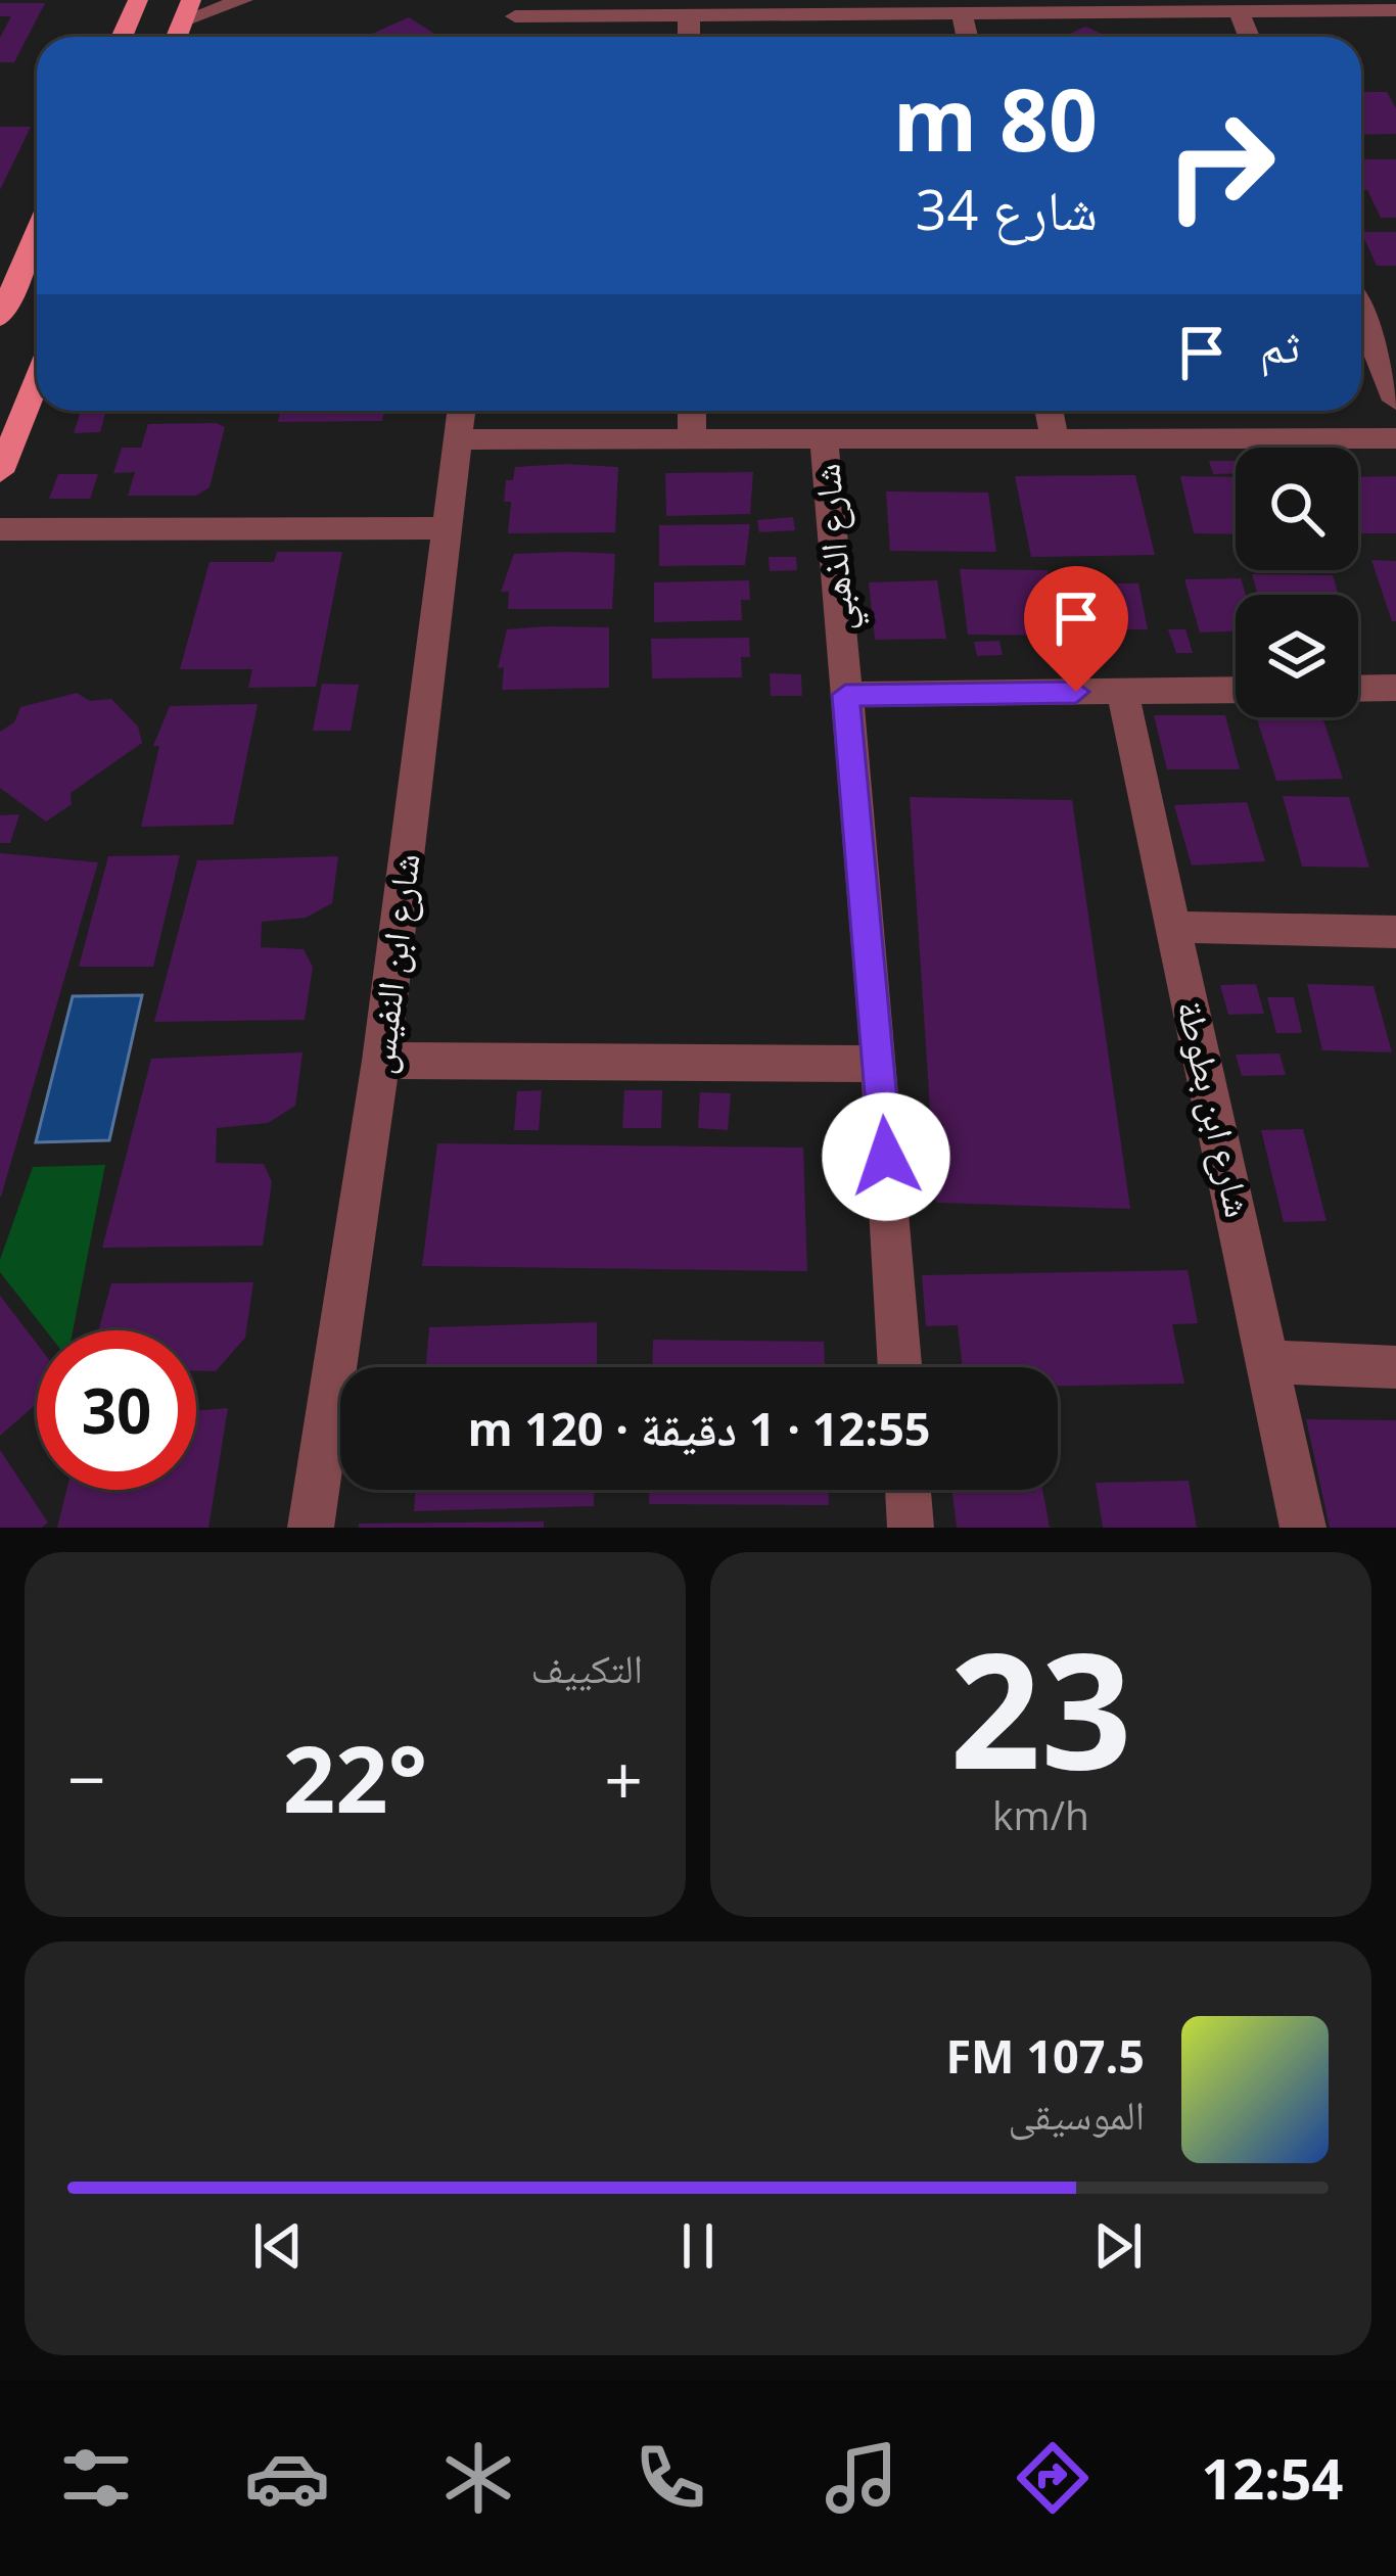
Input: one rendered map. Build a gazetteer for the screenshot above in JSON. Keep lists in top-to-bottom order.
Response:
{
  "streets": {
    "street": ["شارع الذهبي", "شارع ابن النفيس", "شارع ابن بطوطة"]
  },
  "page": {
    "turn": ["80 m", "شارع 34"],
    "then": "ثم",
    "limit": "30",
    "trip": "12:55 · 1 دقيقة · 120 m",
    "tile": [
      ["23", "km/h"],
      "التكييف"
    ],
    "heat": ["−", "22°", "+"],
    "song": ["107.5 FM", "الموسيقى"],
    "tabs": "12:54"
  }
}
